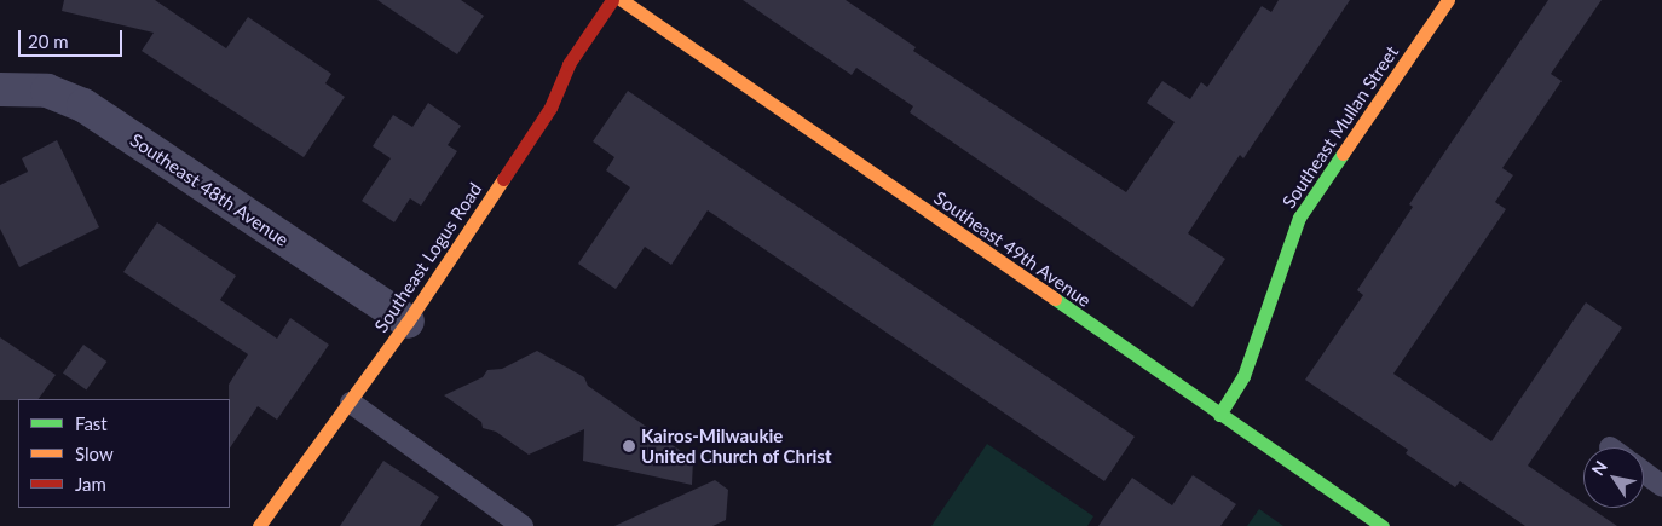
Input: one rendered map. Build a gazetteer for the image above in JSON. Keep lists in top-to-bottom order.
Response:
{
  "streets": {
    "street": [
      "Southeast Mullan Street",
      "Southeast 48th Avenue",
      "Southeast 49th Avenue",
      "Southeast Logus Road"
    ]
  },
  "crossings": [
    ["Southeast Mullan Street", "Southeast 49th Avenue"],
    ["Southeast 48th Avenue", "Southeast Logus Road"]
  ],
  "places": ["Kairos-Milwaukie United Church of Christ"],
  "legend": ["Fast", "Slow", "Jam"],
  "scale_bar": "20 m",
  "north": "top left"
}
